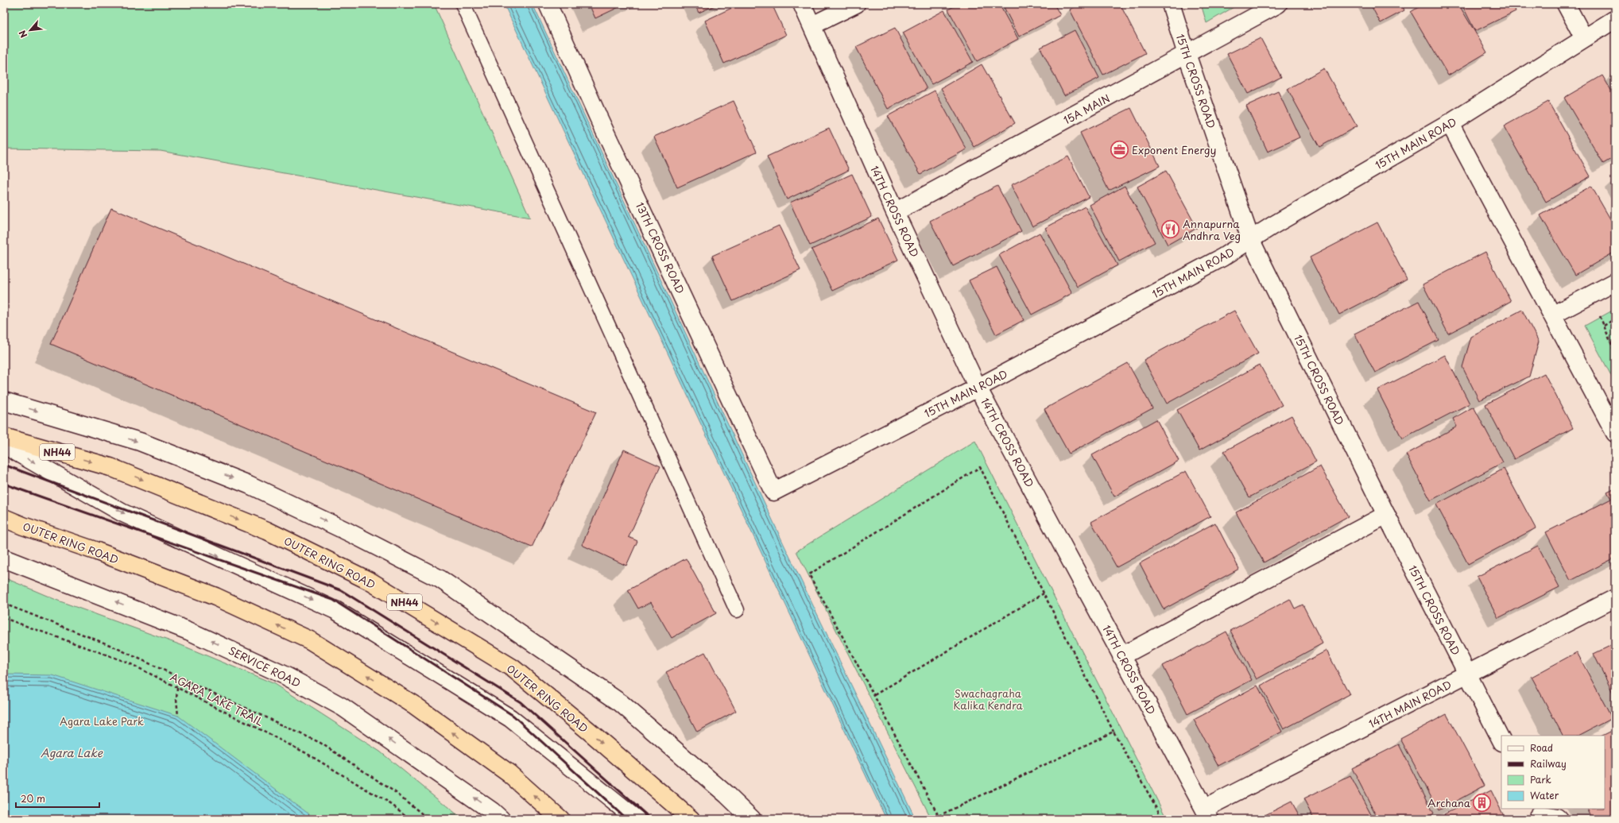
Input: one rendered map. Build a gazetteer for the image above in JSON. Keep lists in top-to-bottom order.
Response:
{
  "streets": {
    "highway": ["NH44", "OUTER RING ROAD"],
    "street": [
      "15TH CROSS ROAD",
      "15A MAIN",
      "15TH MAIN ROAD",
      "14TH CROSS ROAD",
      "13TH CROSS ROAD",
      "SERVICE ROAD",
      "14TH MAIN ROAD"
    ],
    "path": ["AGARA LAKE TRAIL"]
  },
  "crossings": [
    ["15TH CROSS ROAD", "15A MAIN"],
    ["15TH CROSS ROAD", "15TH MAIN ROAD"],
    ["15TH CROSS ROAD", "14TH MAIN ROAD"],
    ["15A MAIN", "14TH CROSS ROAD"],
    ["15TH MAIN ROAD", "14TH CROSS ROAD"],
    ["15TH MAIN ROAD", "13TH CROSS ROAD"],
    ["14TH CROSS ROAD", "14TH MAIN ROAD"]
  ],
  "water": ["Agara Lake"],
  "parks": ["Swachagraha Kalika Kendra", "Agara Lake Park"],
  "places": {
    "office": ["Exponent Energy"],
    "restaurant": ["Annapurna Andhra Veg"],
    "building": ["Archana"]
  },
  "legend": [
    "Road",
    "Railway",
    "Park",
    "Water"
  ],
  "scale_bar": "20 m",
  "north": "bottom left"
}
